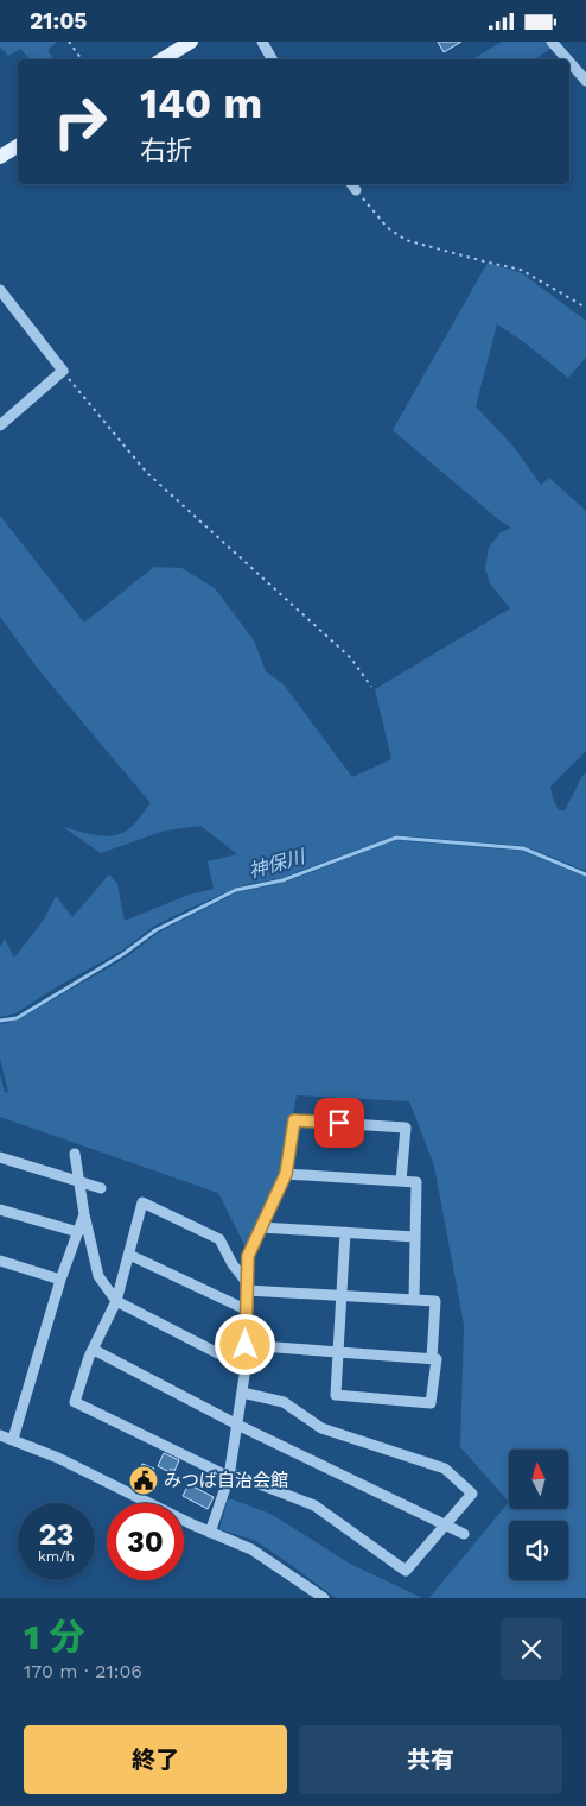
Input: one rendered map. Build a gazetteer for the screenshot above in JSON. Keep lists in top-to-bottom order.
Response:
{
  "water": ["神保川"],
  "places": {
    "public building": ["みつば自治会館"]
  },
  "north": "top",
  "page": {
    "status": "21:05",
    "turn": ["140 m", "右折"],
    "speed": "23 km/h",
    "limit": "30",
    "heading": ["1 分", "170 m · 21:06"],
    "buttons": ["終了", "共有"]
  }
}
